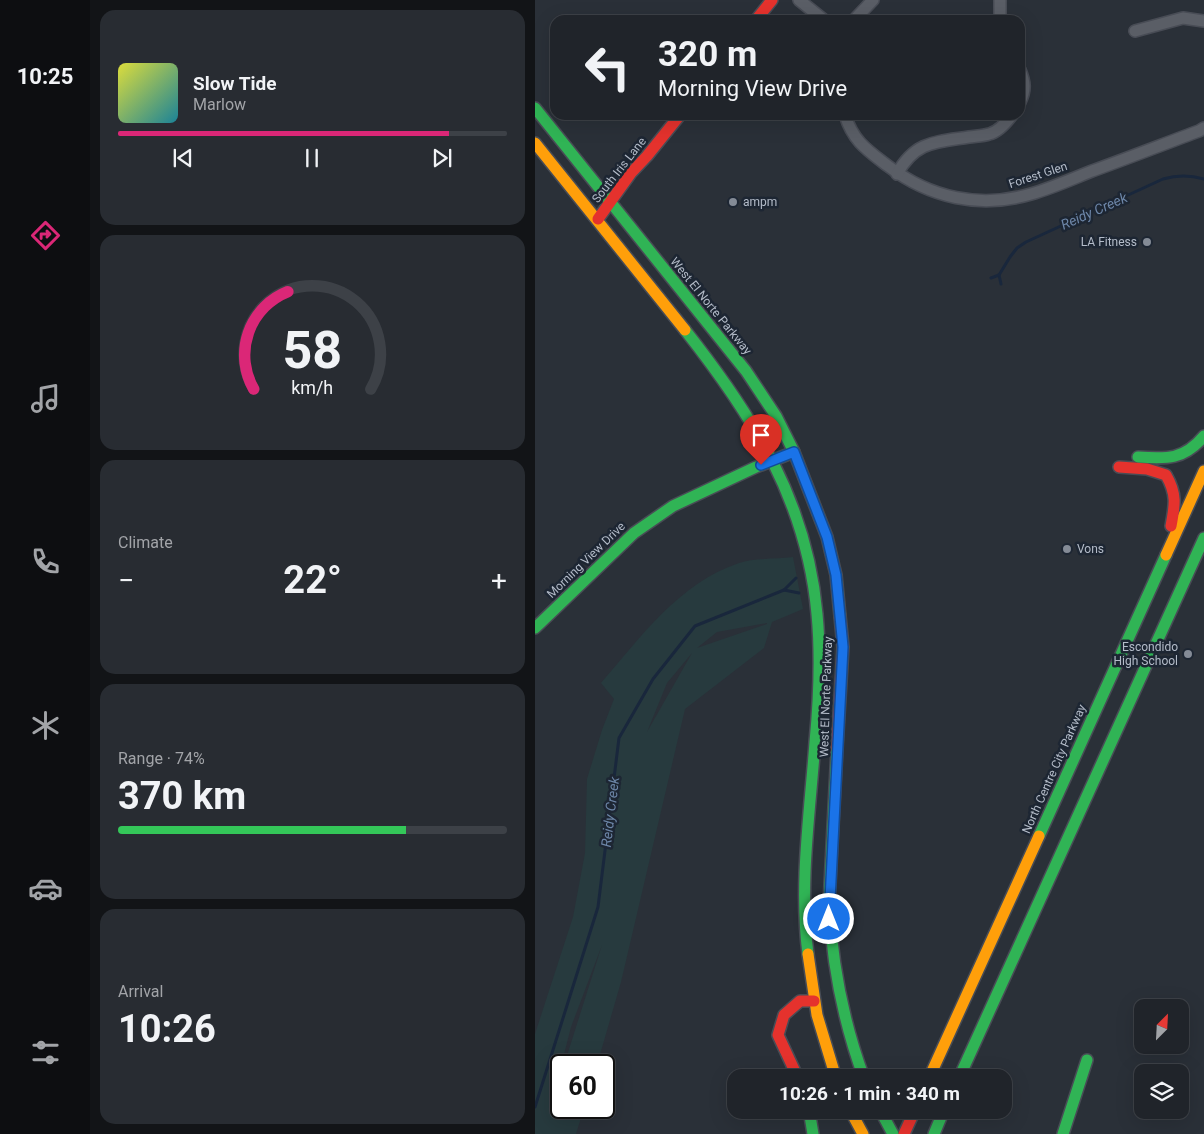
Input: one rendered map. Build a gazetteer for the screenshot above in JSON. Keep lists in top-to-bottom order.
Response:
{
  "streets": {
    "main road": [
      "South Iris Lane",
      "West El Norte Parkway",
      "Morning View Drive",
      "North Centre City Parkway"
    ],
    "street": ["Forest Glen"]
  },
  "crossings": [
    ["South Iris Lane", "West El Norte Parkway"],
    ["West El Norte Parkway", "Morning View Drive"]
  ],
  "water": ["Reidy Creek"],
  "places": [
    "ampm",
    "LA Fitness",
    "Vons",
    "Escondido High School"
  ],
  "north": "top right",
  "page": {
    "tabs": "10:25",
    "turn": ["320 m", "Morning View Drive"],
    "song": ["Slow Tide", "Marlow"],
    "tile": [
      "Climate",
      ["Range · 74%", "370 km"],
      ["Arrival", "10:26"]
    ],
    "heat": ["−", "22°", "+"],
    "limit": "60",
    "trip": "10:26 · 1 min · 340 m",
    "gauge": ["58", "km/h"]
  }
}
